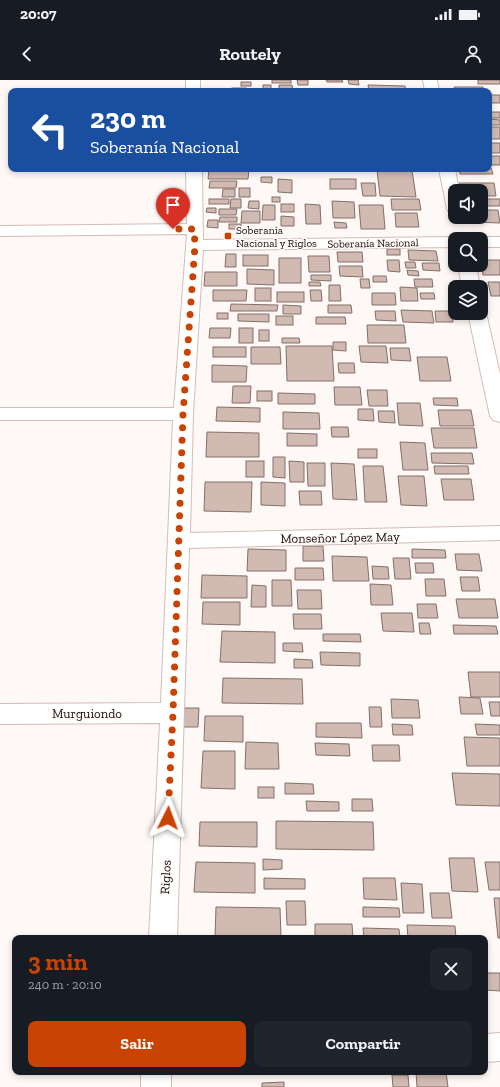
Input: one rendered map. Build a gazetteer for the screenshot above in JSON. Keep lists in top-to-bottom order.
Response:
{
  "streets": {
    "street": [
      "Soberanía Nacional",
      "Monseñor López May",
      "Murguiondo",
      "Riglos"
    ]
  },
  "crossings": [
    ["Soberanía Nacional", "Riglos"],
    ["Monseñor López May", "Riglos"],
    ["Murguiondo", "Riglos"]
  ],
  "places": {
    "transit": ["Soberanía Nacional y Riglos"]
  },
  "page": {
    "status": "20:07",
    "header": "Routely",
    "turn": ["230 m", "Soberanía Nacional"],
    "heading": ["3 min", "240 m · 20:10"],
    "buttons": ["Salir", "Compartir"]
  }
}
